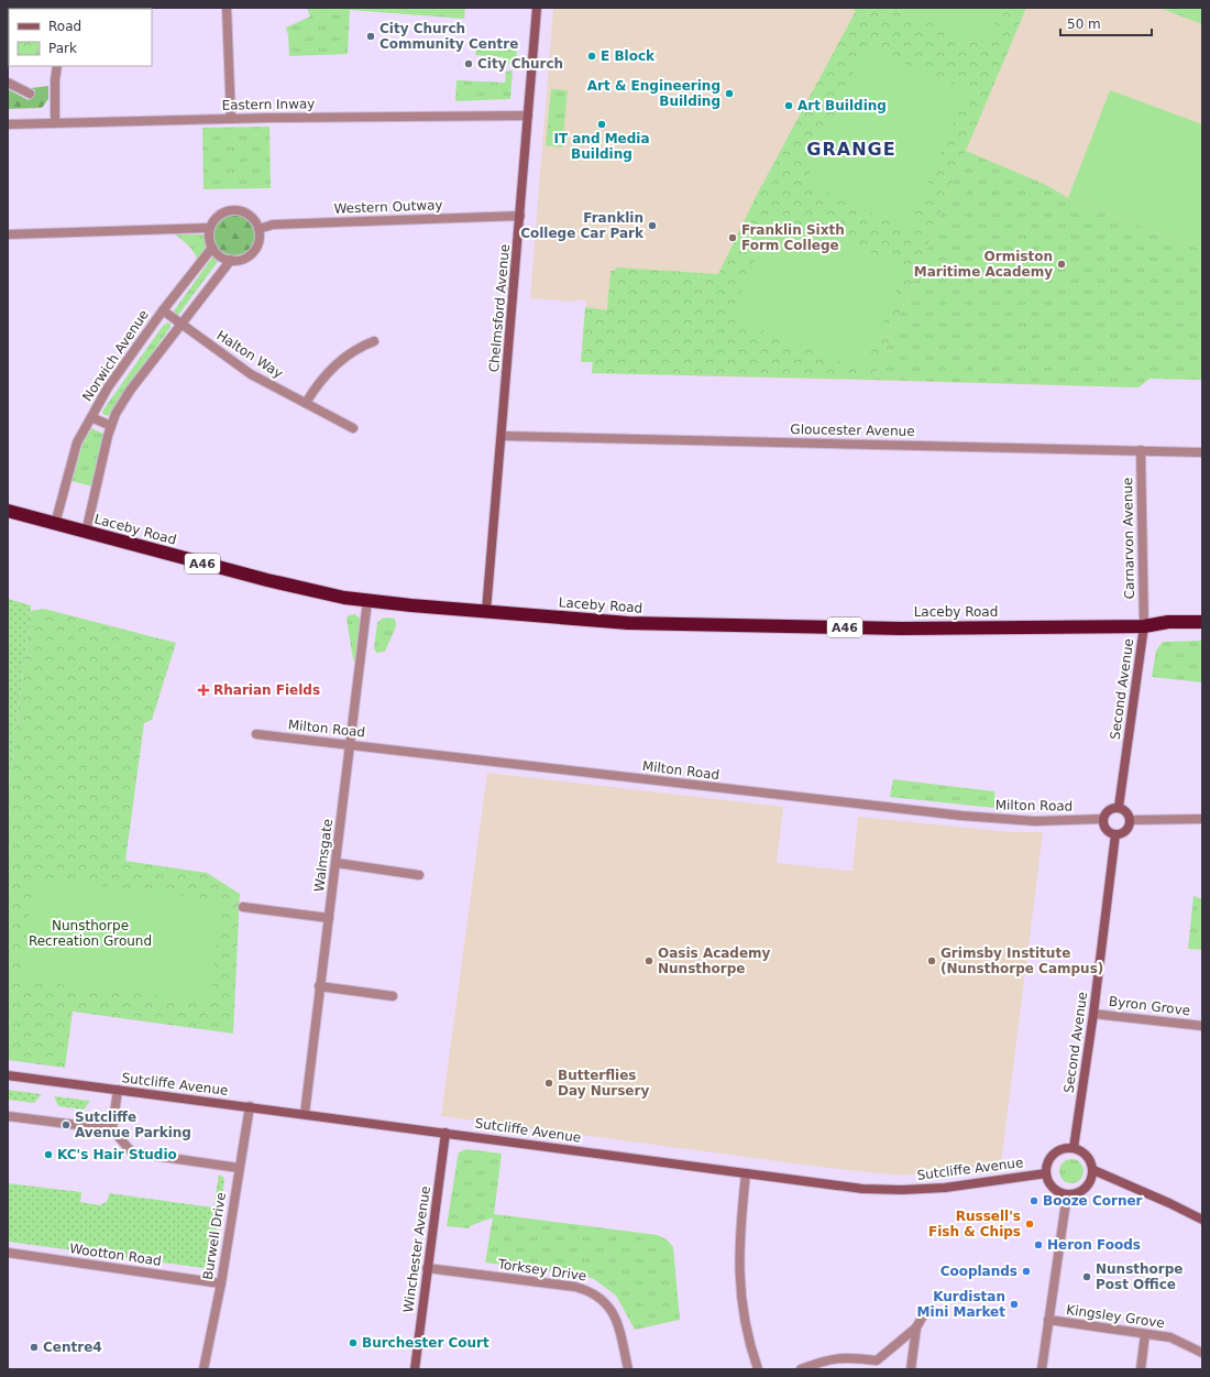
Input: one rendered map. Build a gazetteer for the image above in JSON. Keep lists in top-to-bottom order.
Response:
{
  "streets": {
    "highway": ["Laceby Road", "A46"],
    "street": [
      "Eastern Inway",
      "Western Outway",
      "Chelmsford Avenue",
      "Halton Way",
      "Norwich Avenue",
      "Gloucester Avenue",
      "Carnarvon Avenue",
      "Second Avenue",
      "Milton Road",
      "Walmsgate",
      "Byron Grove",
      "Sutcliffe Avenue",
      "Burwell Drive",
      "Winchester Avenue",
      "Wootton Road",
      "Torksey Drive",
      "Kingsley Grove"
    ]
  },
  "crossings": [
    ["Eastern Inway", "Chelmsford Avenue"],
    ["Western Outway", "Chelmsford Avenue"],
    ["Western Outway", "Norwich Avenue"],
    ["Chelmsford Avenue", "Gloucester Avenue"],
    ["Chelmsford Avenue", "Laceby Road"],
    ["Halton Way", "Norwich Avenue"],
    ["Norwich Avenue", "Laceby Road"],
    ["Gloucester Avenue", "Carnarvon Avenue"],
    ["Laceby Road", "Carnarvon Avenue"],
    ["Laceby Road", "Second Avenue"],
    ["Laceby Road", "Walmsgate"],
    ["Carnarvon Avenue", "Second Avenue"],
    ["Second Avenue", "Milton Road"],
    ["Second Avenue", "Byron Grove"],
    ["Second Avenue", "Sutcliffe Avenue"],
    ["Milton Road", "Walmsgate"],
    ["Walmsgate", "Sutcliffe Avenue"],
    ["Sutcliffe Avenue", "Burwell Drive"],
    ["Sutcliffe Avenue", "Winchester Avenue"],
    ["Burwell Drive", "Wootton Road"],
    ["Winchester Avenue", "Torksey Drive"]
  ],
  "districts": ["GRANGE"],
  "parks": ["Nunsthorpe Recreation Ground"],
  "places": {
    "other": [
      "City Church Community Centre",
      "E Block",
      "City Church",
      "Art & Engineering Building",
      "Art Building",
      "IT and Media Building",
      "Franklin College Car Park",
      "Franklin Sixth Form College",
      "Ormiston Maritime Academy",
      "Oasis Academy Nunsthorpe",
      "Grimsby Institute (Nunsthorpe Campus)",
      "Butterflies Day Nursery",
      "Sutcliffe Avenue Parking",
      "KC's Hair Studio",
      "Booze Corner",
      "Russell's Fish & Chips",
      "Heron Foods",
      "Cooplands",
      "Nunsthorpe Post Office",
      "Kurdistan Mini Market",
      "Burchester Court",
      "Centre4"
    ],
    "health": ["Rharian Fields"]
  },
  "legend": ["Road", "Park"],
  "scale_bar": "50 m"
}
